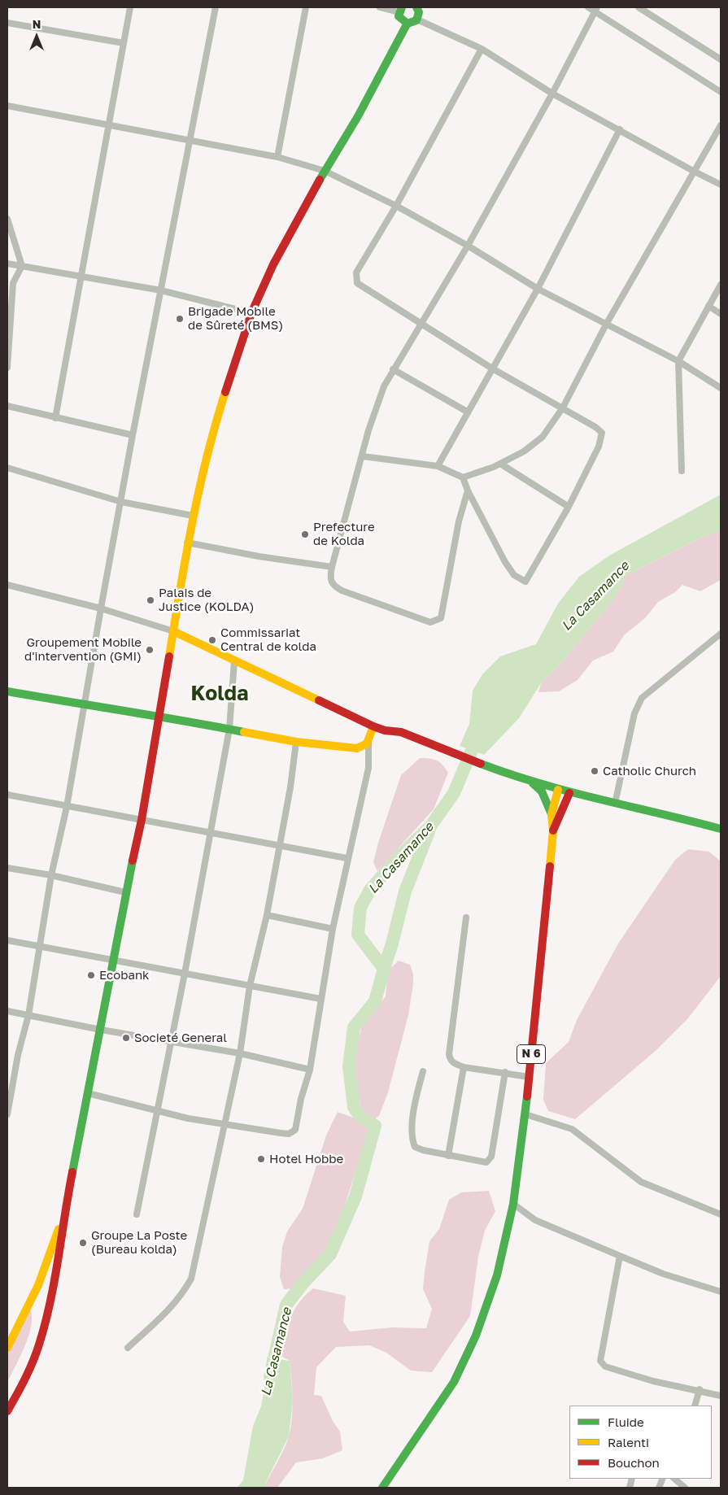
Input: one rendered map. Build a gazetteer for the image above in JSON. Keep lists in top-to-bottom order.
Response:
{
  "streets": {
    "main road": ["N 6"]
  },
  "districts": ["Kolda"],
  "water": ["La Casamance"],
  "places": [
    "Brigade Mobile de Sûreté (BMS)",
    "Prefecture de Kolda",
    "Palais de Justice (KOLDA)",
    "Commissariat Central de kolda",
    "Groupement Mobile d'intervention (GMI)",
    "Catholic Church",
    "Ecobank",
    "Societé General",
    "Hotel Hobbe",
    "Groupe La Poste (Bureau kolda)"
  ],
  "legend": ["Fluide", "Ralenti", "Bouchon"],
  "north": "top"
}
